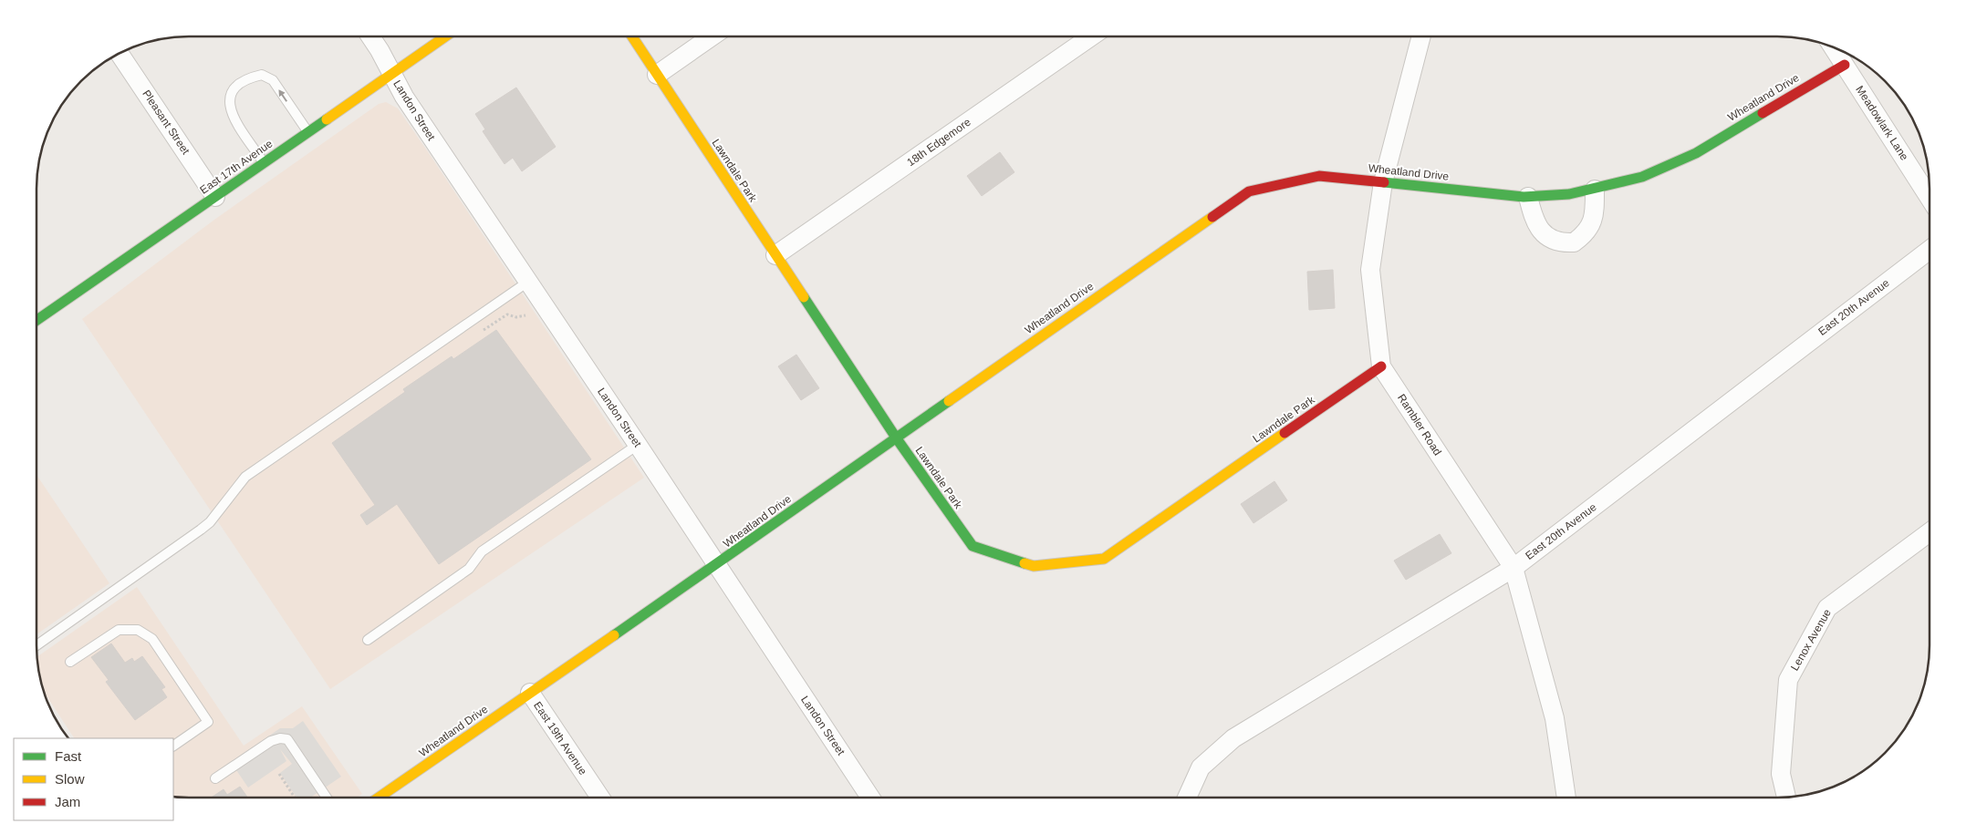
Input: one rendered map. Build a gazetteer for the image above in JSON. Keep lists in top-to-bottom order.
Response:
{
  "streets": {
    "street": [
      "Wheatland Drive",
      "Landon Street",
      "Pleasant Street",
      "Meadowlark Lane",
      "18th Edgemore",
      "East 17th Avenue",
      "Lawndale Park",
      "East 20th Avenue",
      "Rambler Road",
      "Lenox Avenue",
      "East 19th Avenue"
    ]
  },
  "crossings": [
    ["Wheatland Drive", "Landon Street"],
    ["Wheatland Drive", "Meadowlark Lane"],
    ["Wheatland Drive", "Lawndale Park"],
    ["Wheatland Drive", "Rambler Road"],
    ["Wheatland Drive", "East 19th Avenue"],
    ["Landon Street", "East 17th Avenue"],
    ["Pleasant Street", "East 17th Avenue"],
    ["18th Edgemore", "Lawndale Park"],
    ["Lawndale Park", "Rambler Road"],
    ["East 20th Avenue", "Rambler Road"]
  ],
  "legend": ["Fast", "Slow", "Jam"]
}
